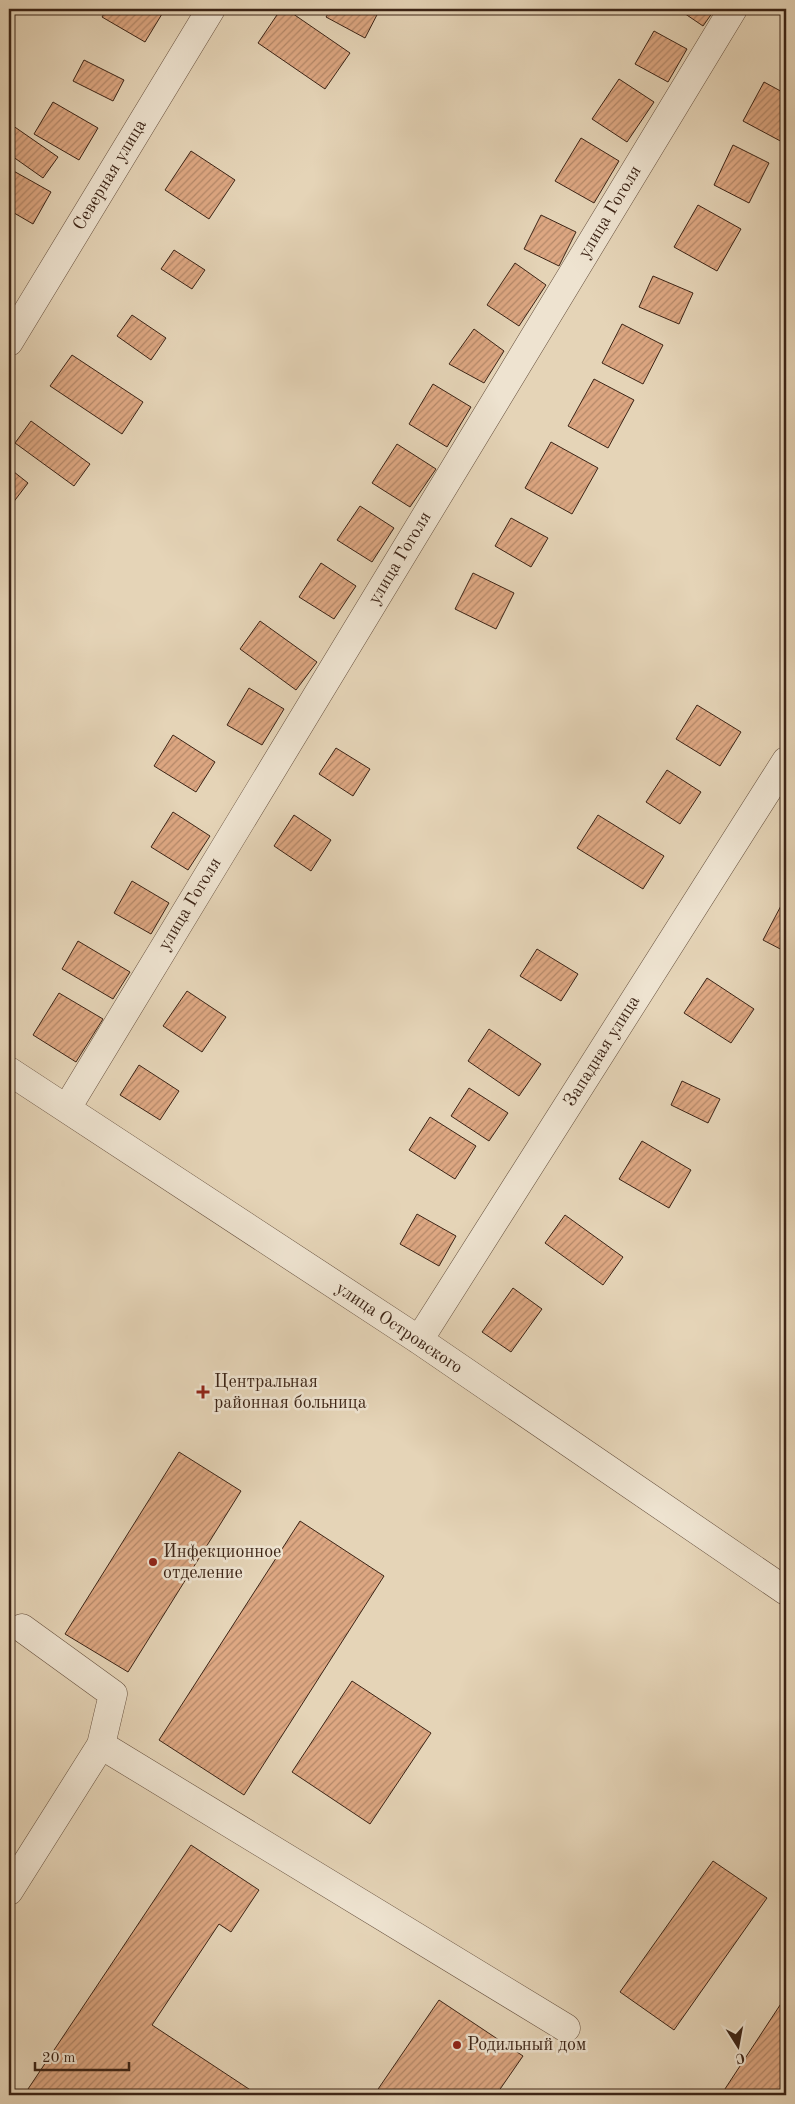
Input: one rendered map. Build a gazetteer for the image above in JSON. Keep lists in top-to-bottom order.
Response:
{
  "streets": {
    "street": [
      "Северная улица",
      "улица Гоголя",
      "Западная улица",
      "улица Островского"
    ]
  },
  "crossings": [
    ["улица Гоголя", "улица Островского"],
    ["Западная улица", "улица Островского"]
  ],
  "places": {
    "health": ["Центральная районная больница"],
    "other": ["Инфекционное отделение", "Родильный дом"]
  },
  "scale_bar": "20 m",
  "north": "bottom"
}
